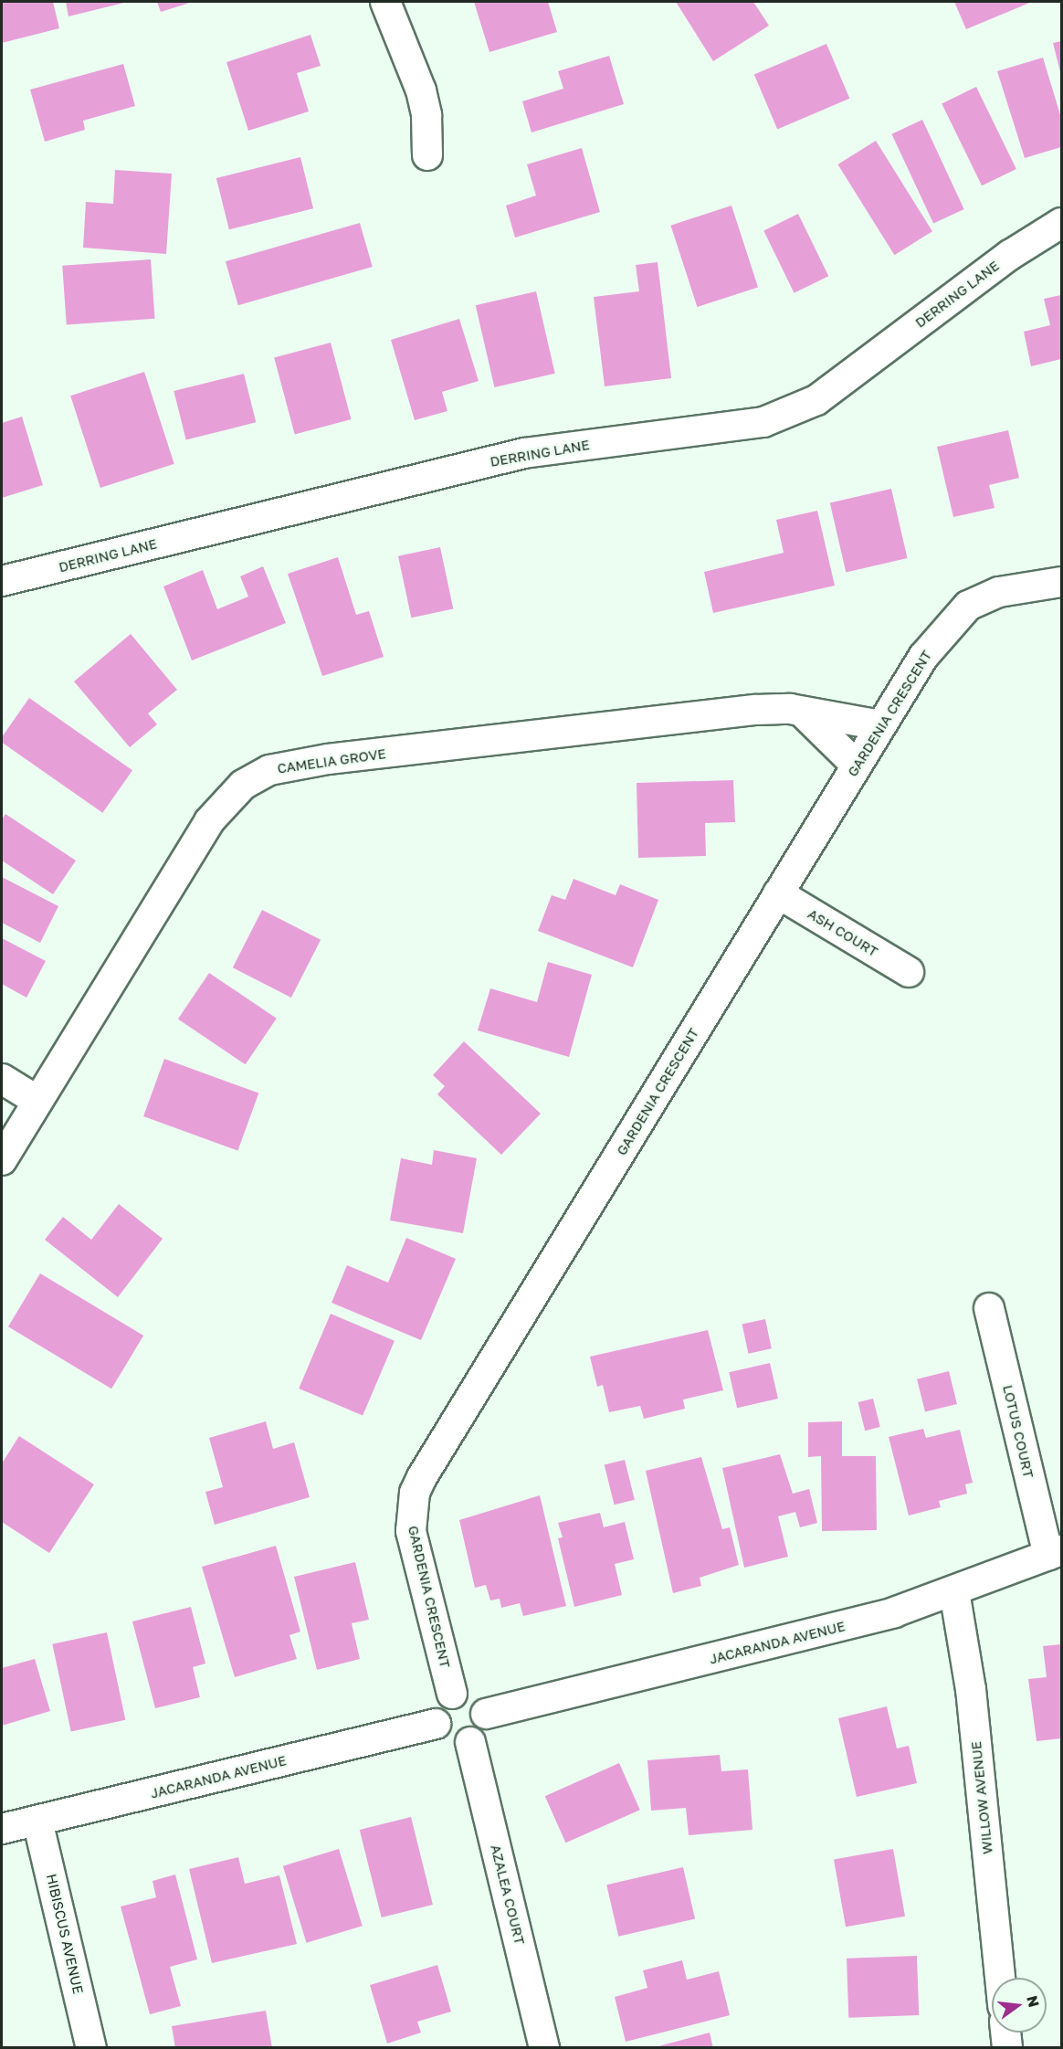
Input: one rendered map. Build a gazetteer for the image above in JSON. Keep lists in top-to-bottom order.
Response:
{
  "streets": {
    "street": [
      "DERRING LANE",
      "GARDENIA CRESCENT",
      "CAMELIA GROVE",
      "ASH COURT",
      "LOTUS COURT",
      "JACARANDA AVENUE",
      "WILLOW AVENUE",
      "AZALEA COURT",
      "HIBISCUS AVENUE"
    ]
  },
  "crossings": [
    ["GARDENIA CRESCENT", "CAMELIA GROVE"],
    ["GARDENIA CRESCENT", "ASH COURT"],
    ["GARDENIA CRESCENT", "JACARANDA AVENUE"],
    ["GARDENIA CRESCENT", "AZALEA COURT"],
    ["LOTUS COURT", "JACARANDA AVENUE"],
    ["JACARANDA AVENUE", "WILLOW AVENUE"],
    ["JACARANDA AVENUE", "AZALEA COURT"],
    ["JACARANDA AVENUE", "HIBISCUS AVENUE"]
  ],
  "north": "right"
}
